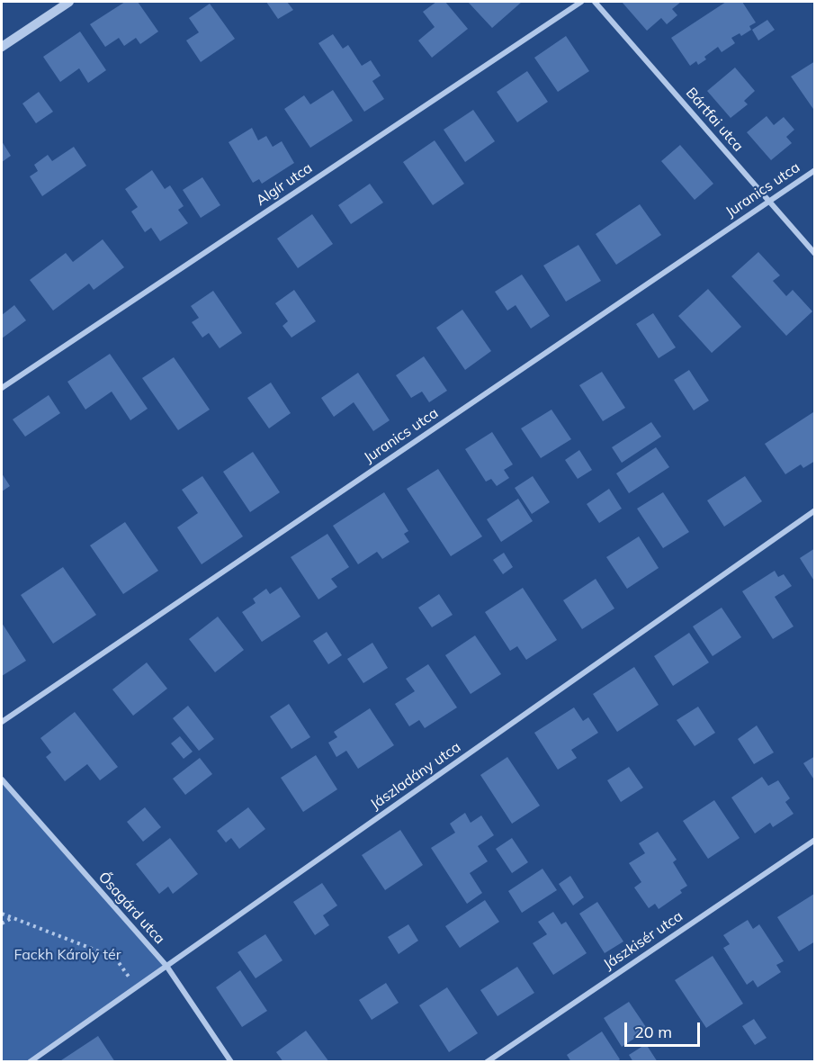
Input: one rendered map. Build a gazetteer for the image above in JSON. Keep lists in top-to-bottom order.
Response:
{
  "streets": {
    "street": [
      "Bártfai utca",
      "Algír utca",
      "Juranics utca",
      "Jászladány utca",
      "Ősagárd utca",
      "Jászkisér utca"
    ]
  },
  "crossings": [
    ["Bártfai utca", "Juranics utca"],
    ["Jászladány utca", "Ősagárd utca"]
  ],
  "parks": ["Fackh Károly tér"],
  "scale_bar": "20 m"
}
